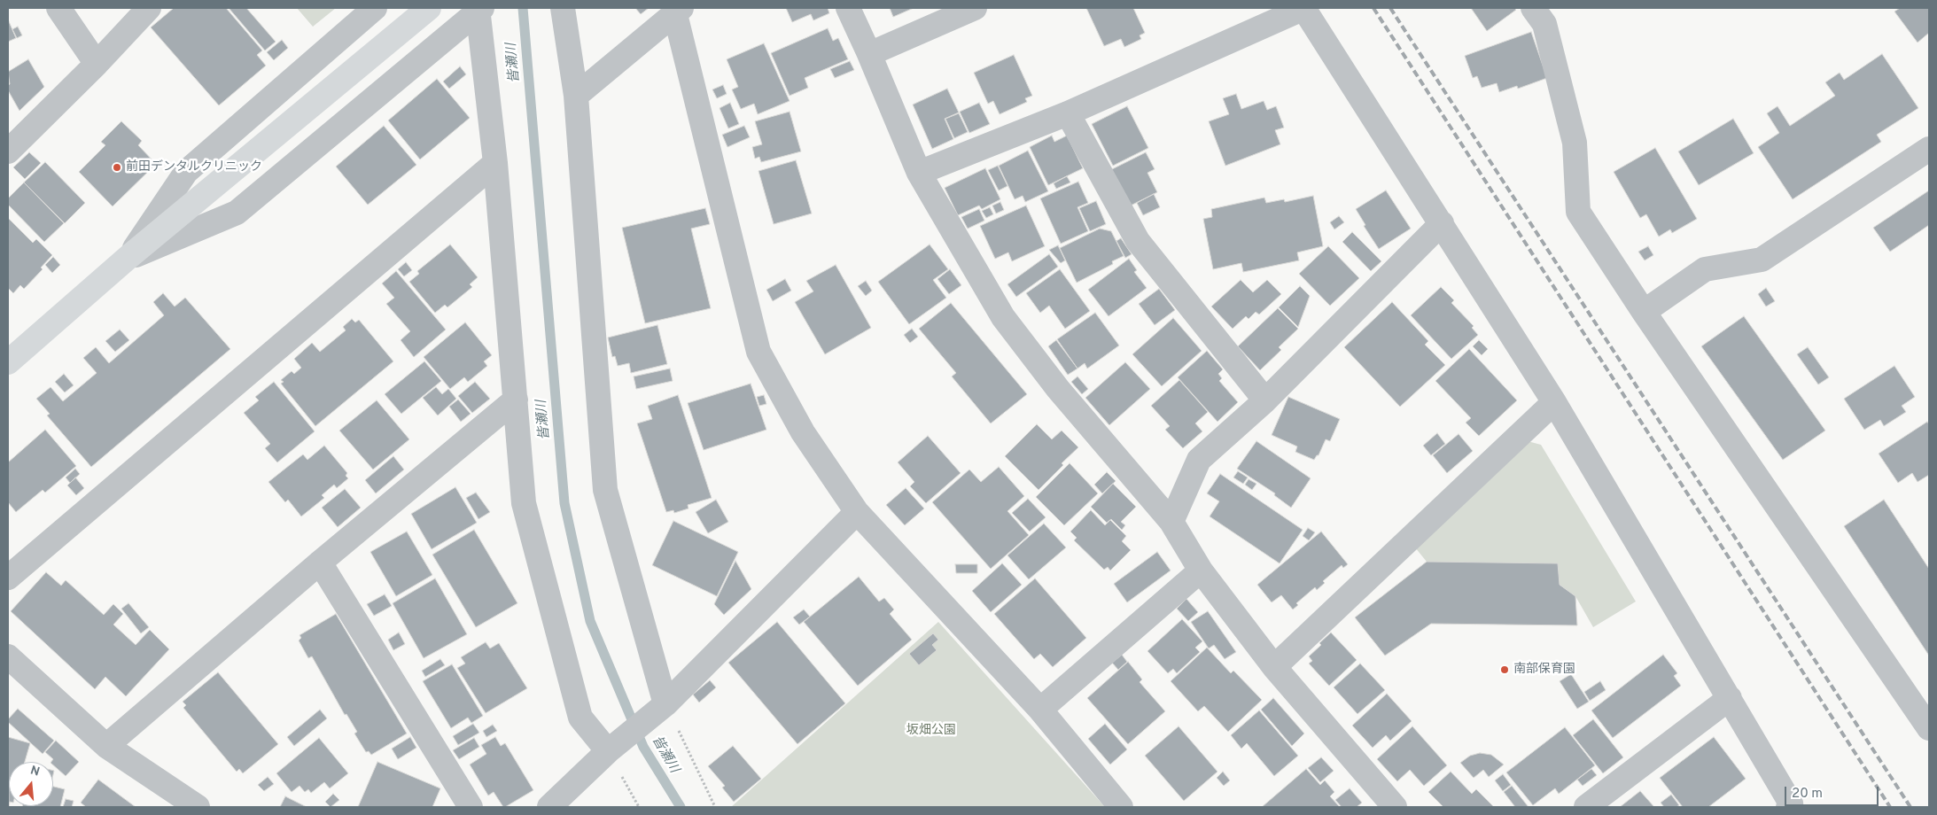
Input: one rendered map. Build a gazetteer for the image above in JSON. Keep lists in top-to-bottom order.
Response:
{
  "water": ["皆瀬川"],
  "parks": ["坂畑公園"],
  "places": ["前田デンタルクリニック", "南部保育園"],
  "scale_bar": "20 m",
  "north": "top"
}
